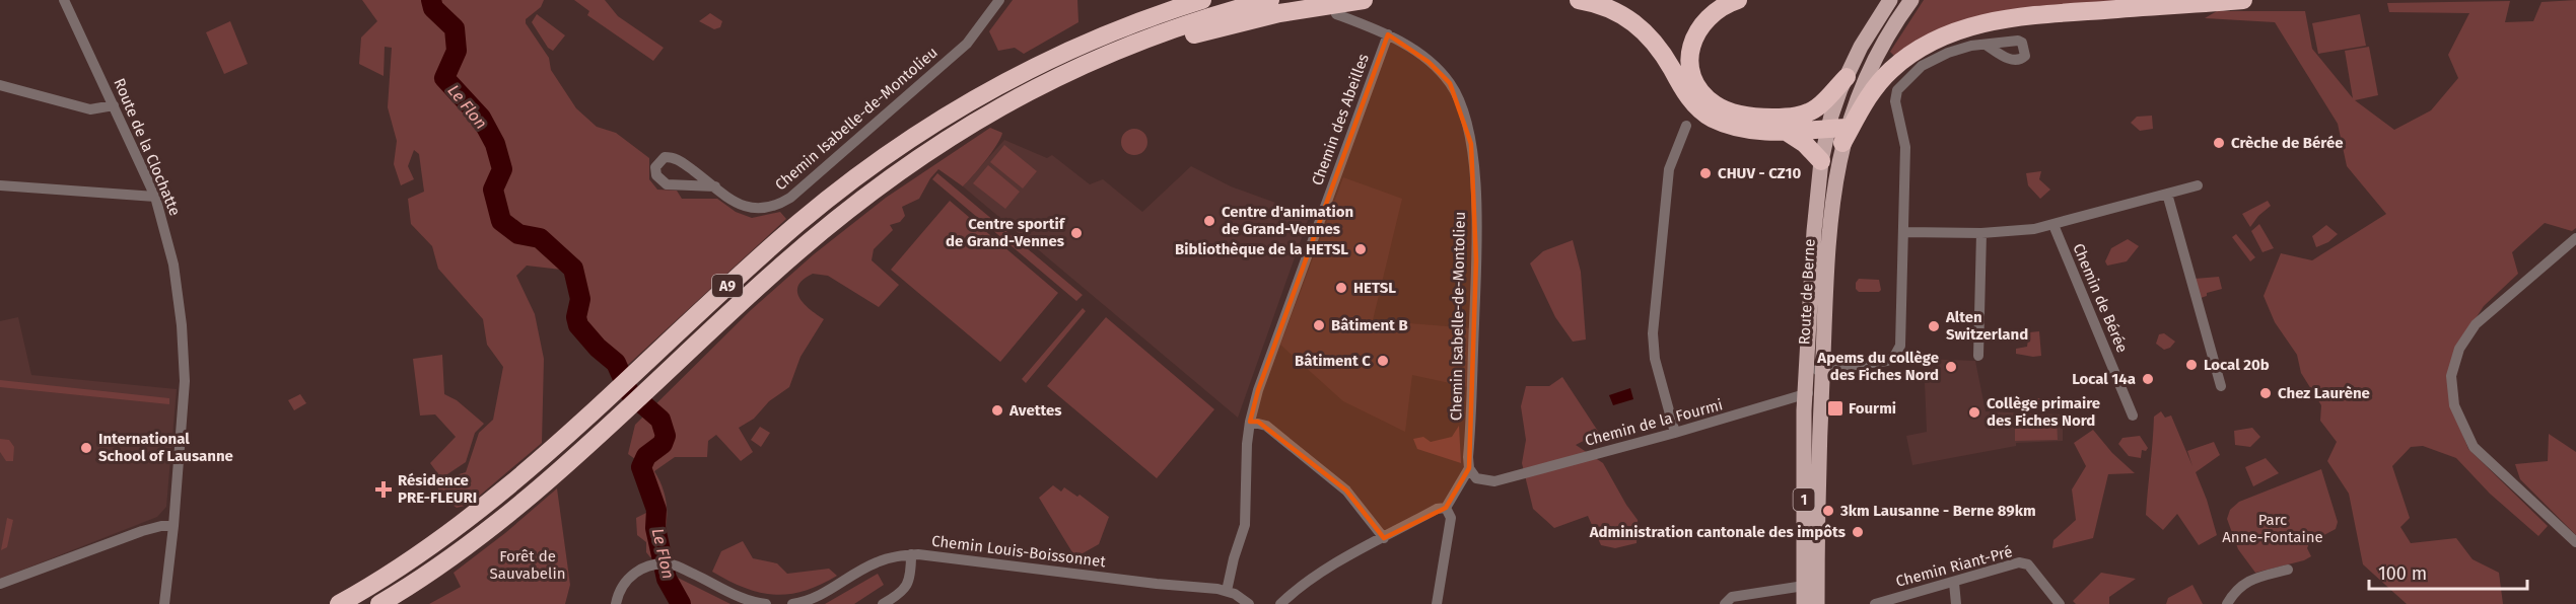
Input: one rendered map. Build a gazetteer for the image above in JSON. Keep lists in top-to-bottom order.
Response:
{
  "streets": {
    "highway": ["A9"],
    "main road": ["Route de Berne", "1"],
    "street": [
      "Chemin Isabelle-de-Montolieu",
      "Chemin des Abeilles",
      "Route de la Clochatte",
      "Chemin de Bérée",
      "Chemin de la Fourmi",
      "Chemin Louis-Boissonnet",
      "Chemin Riant-Pré"
    ]
  },
  "crossings": [
    ["Chemin Isabelle-de-Montolieu", "Chemin des Abeilles"],
    ["Chemin Isabelle-de-Montolieu", "Chemin de la Fourmi"],
    ["Chemin des Abeilles", "Chemin Louis-Boissonnet"],
    ["Route de Berne", "Chemin de la Fourmi"]
  ],
  "water": ["Le Flon"],
  "parks": ["Parc Anne-Fontaine", "Forêt de Sauvabelin"],
  "places": {
    "other": [
      "Crèche de Bérée",
      "CHUV - CZ10",
      "Centre d'animation de Grand-Vennes",
      "Centre sportif de Grand-Vennes",
      "Bibliothèque de la HETSL",
      "HETSL",
      "Bâtiment B",
      "Alten Switzerland",
      "Bâtiment C",
      "Local 20b",
      "Apems du collège des Fiches Nord",
      "Local 14a",
      "Chez Laurène",
      "Avettes",
      "Collège primaire des Fiches Nord",
      "International School of Lausanne",
      "3km Lausanne - Berne 89km",
      "Administration cantonale des impôts"
    ],
    "transit": ["Fourmi"],
    "health": ["Résidence PRE-FLEURI"]
  },
  "scale_bar": "100 m"
}
